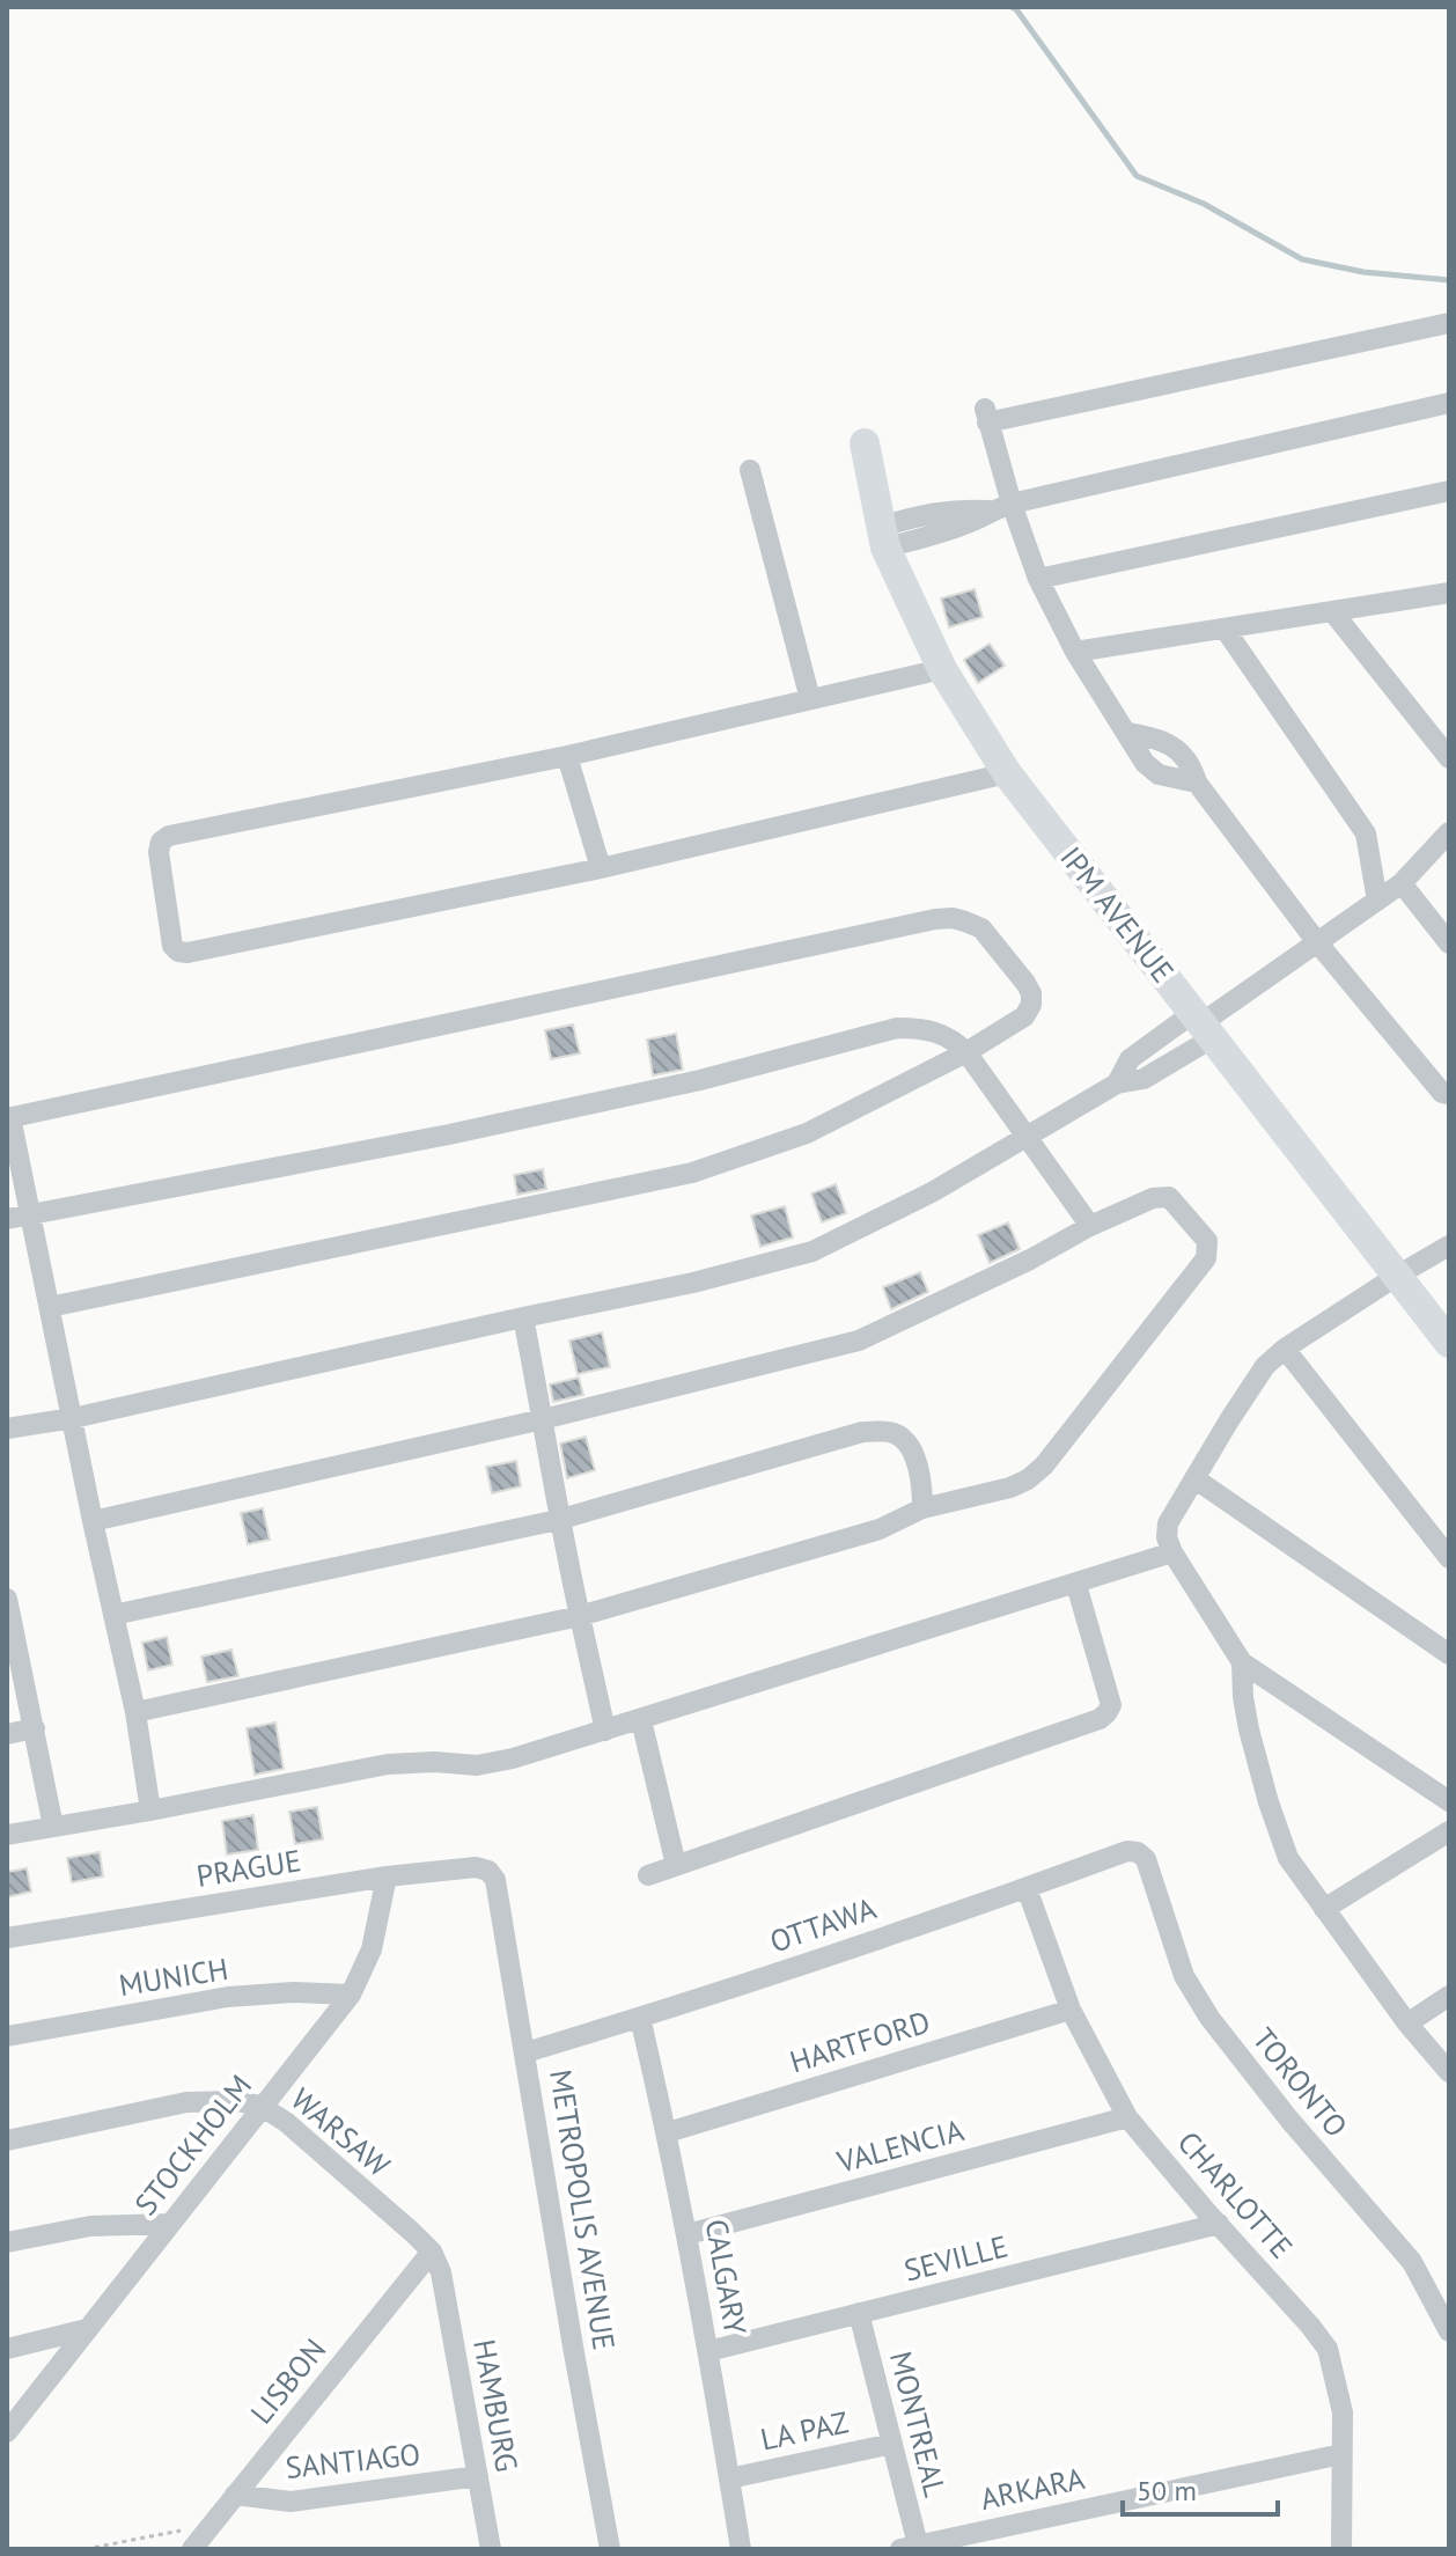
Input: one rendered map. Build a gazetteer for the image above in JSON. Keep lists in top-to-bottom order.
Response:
{
  "streets": {
    "street": [
      "IPM AVENUE",
      "PRAGUE",
      "OTTAWA",
      "MUNICH",
      "HARTFORD",
      "TORONTO",
      "WARSAW",
      "STOCKHOLM",
      "VALENCIA",
      "CHARLOTTE",
      "METROPOLIS AVENUE",
      "SEVILLE",
      "CALGARY",
      "LISBON",
      "HAMBURG",
      "MONTREAL",
      "LA PAZ",
      "SANTIAGO",
      "ARKARA"
    ]
  },
  "crossings": [
    ["PRAGUE", "STOCKHOLM"],
    ["PRAGUE", "METROPOLIS AVENUE"],
    ["OTTAWA", "TORONTO"],
    ["OTTAWA", "CHARLOTTE"],
    ["OTTAWA", "METROPOLIS AVENUE"],
    ["OTTAWA", "CALGARY"],
    ["MUNICH", "STOCKHOLM"],
    ["HARTFORD", "CHARLOTTE"],
    ["HARTFORD", "CALGARY"],
    ["WARSAW", "STOCKHOLM"],
    ["WARSAW", "LISBON"],
    ["WARSAW", "HAMBURG"],
    ["VALENCIA", "CHARLOTTE"],
    ["VALENCIA", "CALGARY"],
    ["CHARLOTTE", "SEVILLE"],
    ["CHARLOTTE", "ARKARA"],
    ["SEVILLE", "CALGARY"],
    ["SEVILLE", "MONTREAL"],
    ["CALGARY", "LA PAZ"],
    ["LISBON", "SANTIAGO"],
    ["HAMBURG", "SANTIAGO"],
    ["MONTREAL", "LA PAZ"],
    ["MONTREAL", "ARKARA"]
  ],
  "scale_bar": "50 m"
}
